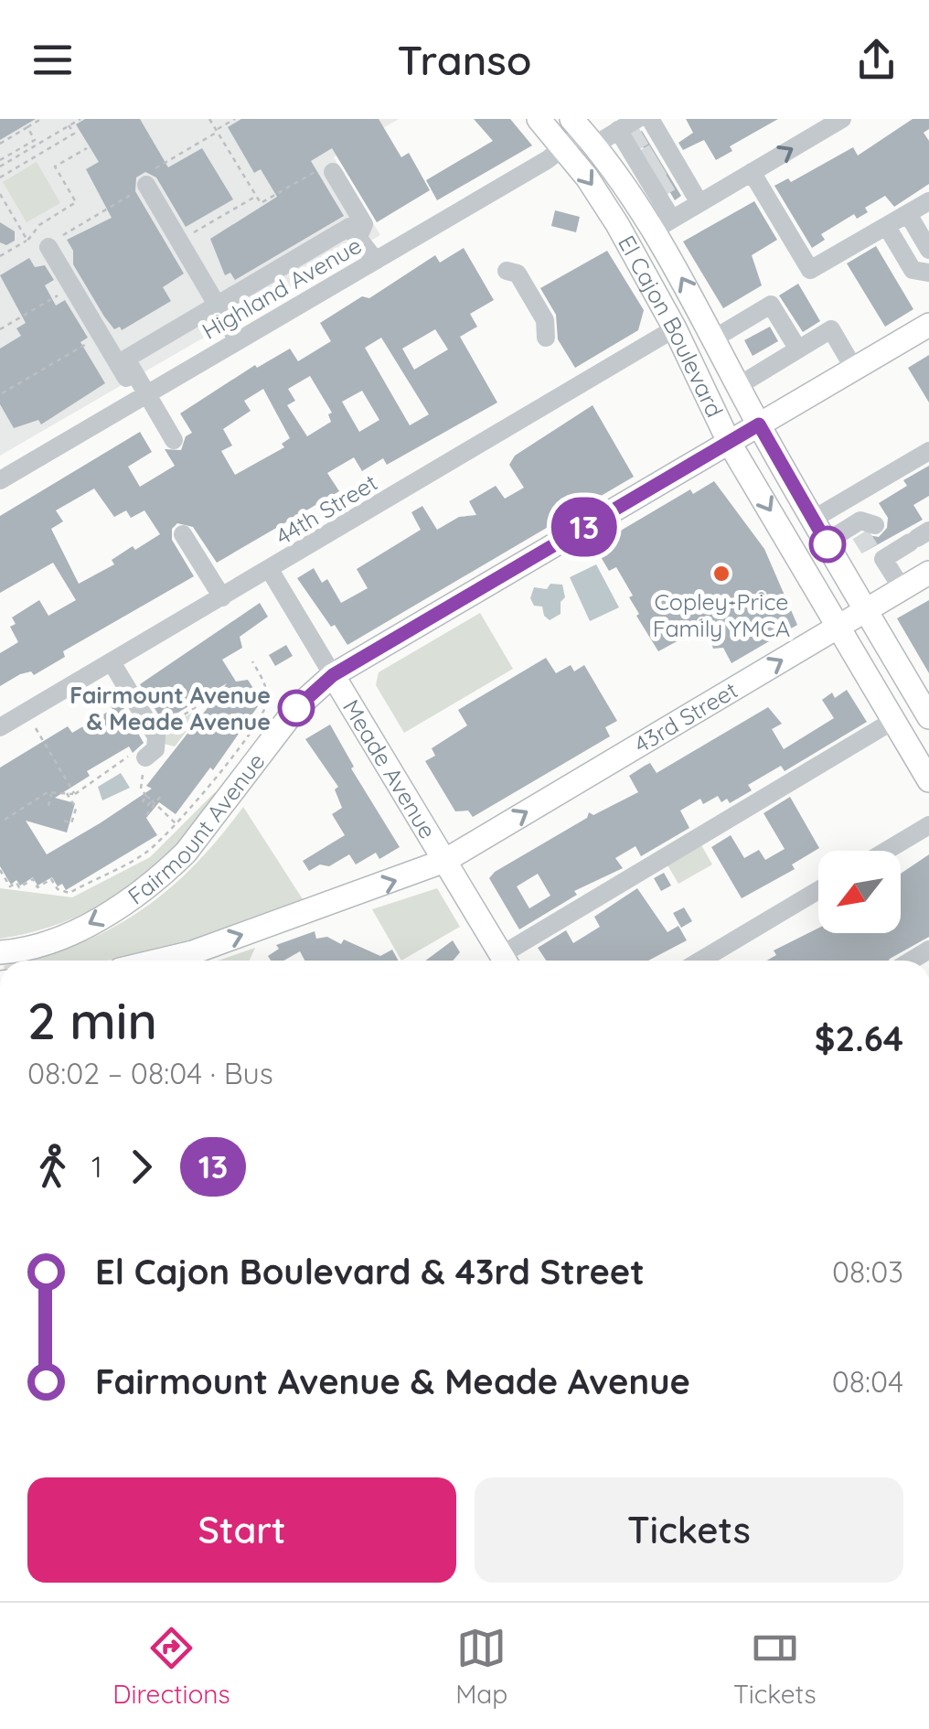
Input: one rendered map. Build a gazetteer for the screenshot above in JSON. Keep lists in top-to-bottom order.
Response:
{
  "streets": {
    "main road": [
      "El Cajon Boulevard",
      "43rd Street",
      "Meade Avenue",
      "Fairmount Avenue"
    ],
    "street": ["Highland Avenue", "44th Street"]
  },
  "crossings": [
    ["Highland Avenue", "El Cajon Boulevard"],
    ["El Cajon Boulevard", "44th Street"],
    ["El Cajon Boulevard", "43rd Street"],
    ["El Cajon Boulevard", "Fairmount Avenue"],
    ["44th Street", "Meade Avenue"],
    ["43rd Street", "Meade Avenue"],
    ["Meade Avenue", "Fairmount Avenue"]
  ],
  "one_way": ["43rd Street"],
  "places": ["Copley-Price Family YMCA", "Fairmount Avenue & Meade Avenue"],
  "lines": ["bus line 13"],
  "north": "bottom left",
  "page": {
    "header": "Transo",
    "on_map": "13",
    "heading": ["2 min", "08:02 – 08:04 · Bus", "$2.64"],
    "legs": ["1", "13"],
    "list": [
      {
        "name": "El Cajon Boulevard & 43rd Street",
        "value": "08:03"
      },
      {
        "name": "Fairmount Avenue & Meade Avenue",
        "value": "08:04"
      }
    ],
    "buttons": ["Start", "Tickets"],
    "tabs": ["Directions", "Map", "Tickets"]
  }
}
